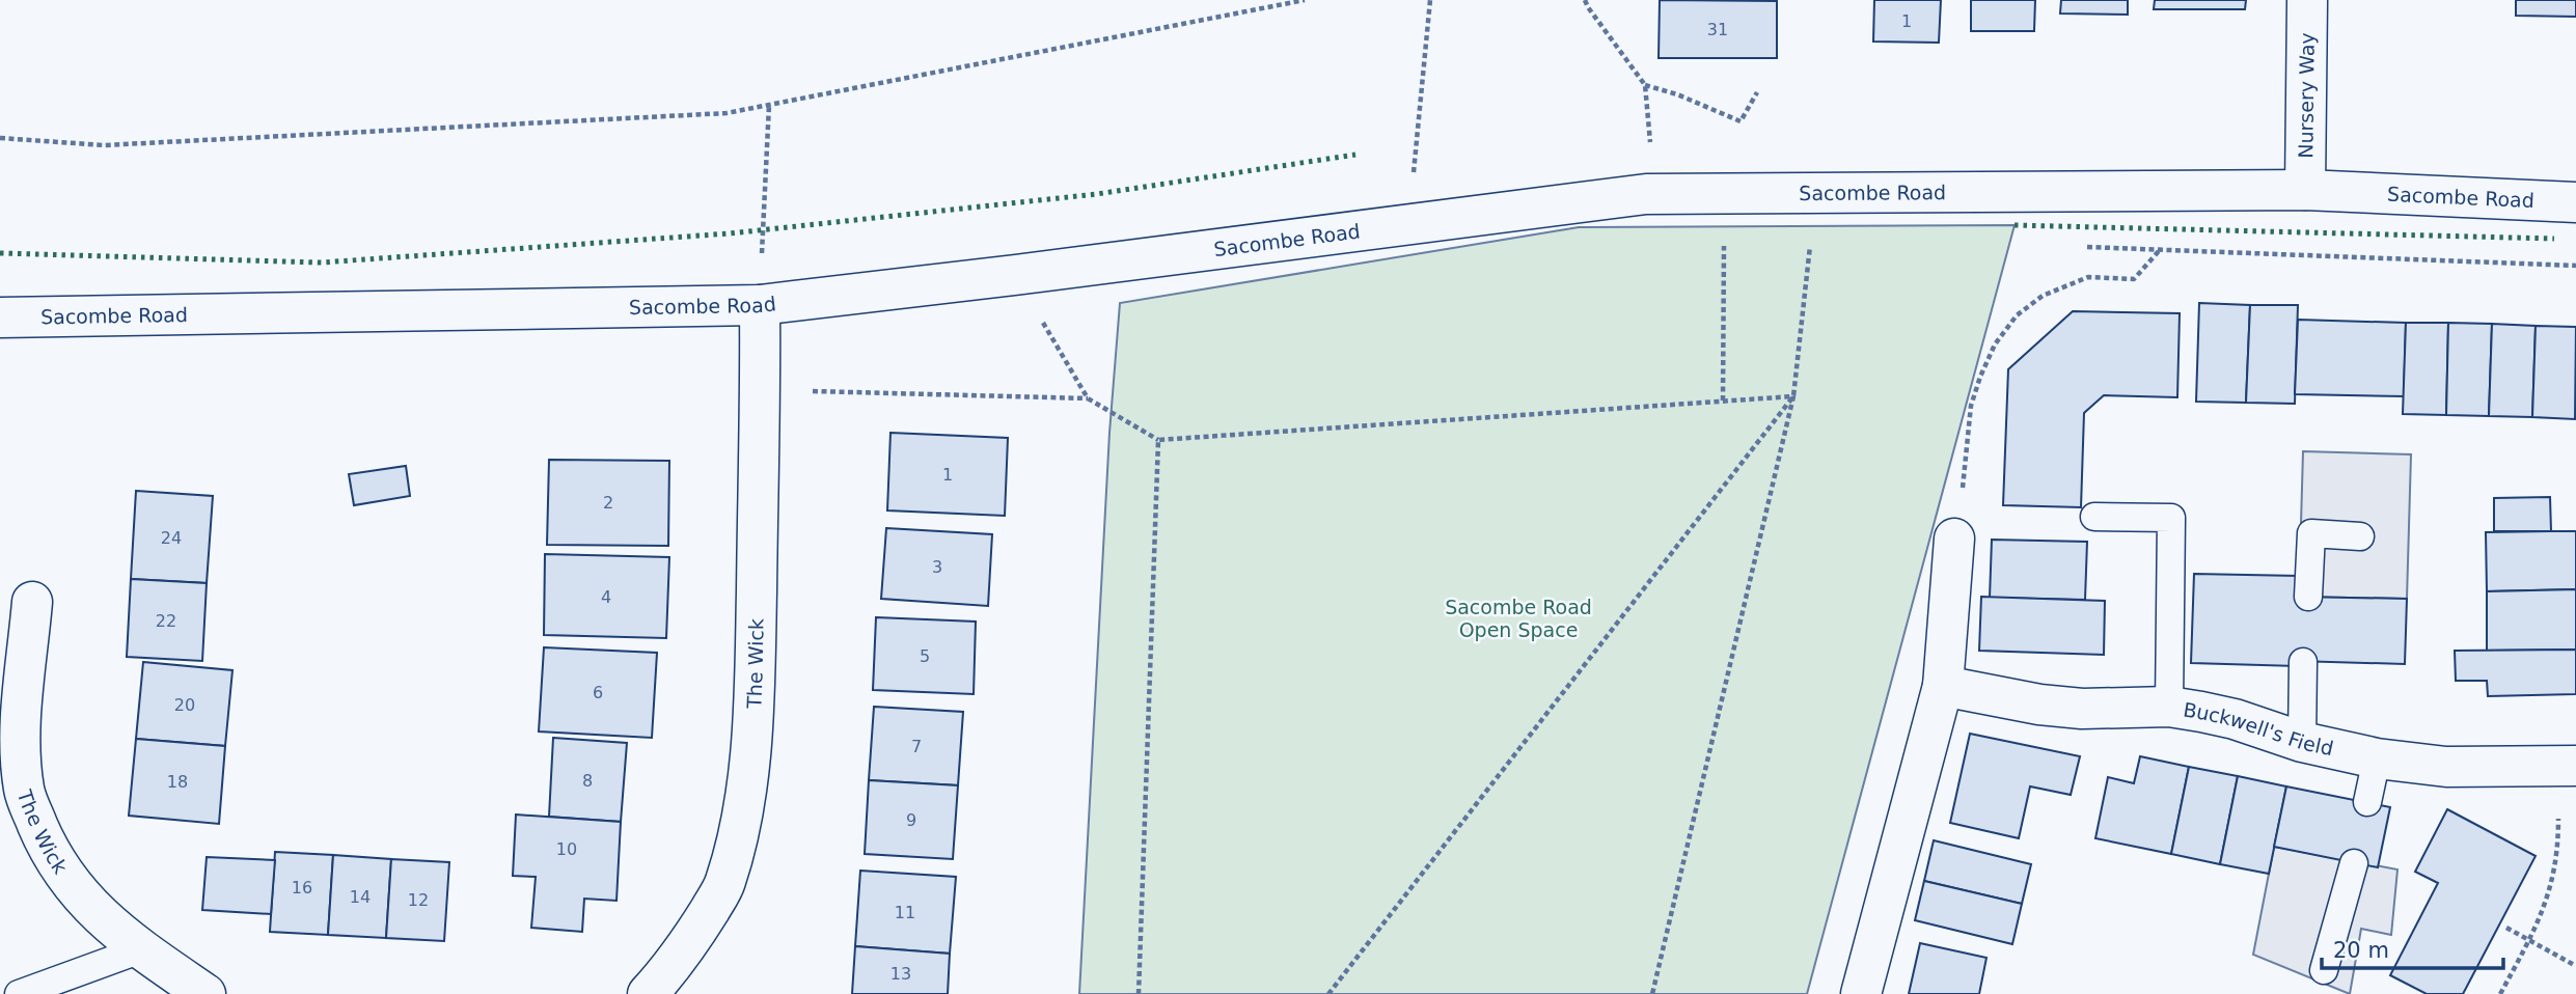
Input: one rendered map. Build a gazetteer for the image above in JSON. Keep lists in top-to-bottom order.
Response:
{
  "streets": {
    "street": [
      "Nursery Way",
      "Sacombe Road",
      "The Wick",
      "Buckwell's Field"
    ]
  },
  "crossings": [
    ["Nursery Way", "Sacombe Road"],
    ["Sacombe Road", "The Wick"]
  ],
  "parks": ["Sacombe Road Open Space"],
  "house_numbers": [
    "1",
    "31",
    "1",
    "2",
    "24",
    "3",
    "4",
    "22",
    "5",
    "6",
    "20",
    "7",
    "8",
    "18",
    "9",
    "10",
    "16",
    "14",
    "12",
    "11",
    "13"
  ],
  "scale_bar": "20 m"
}
